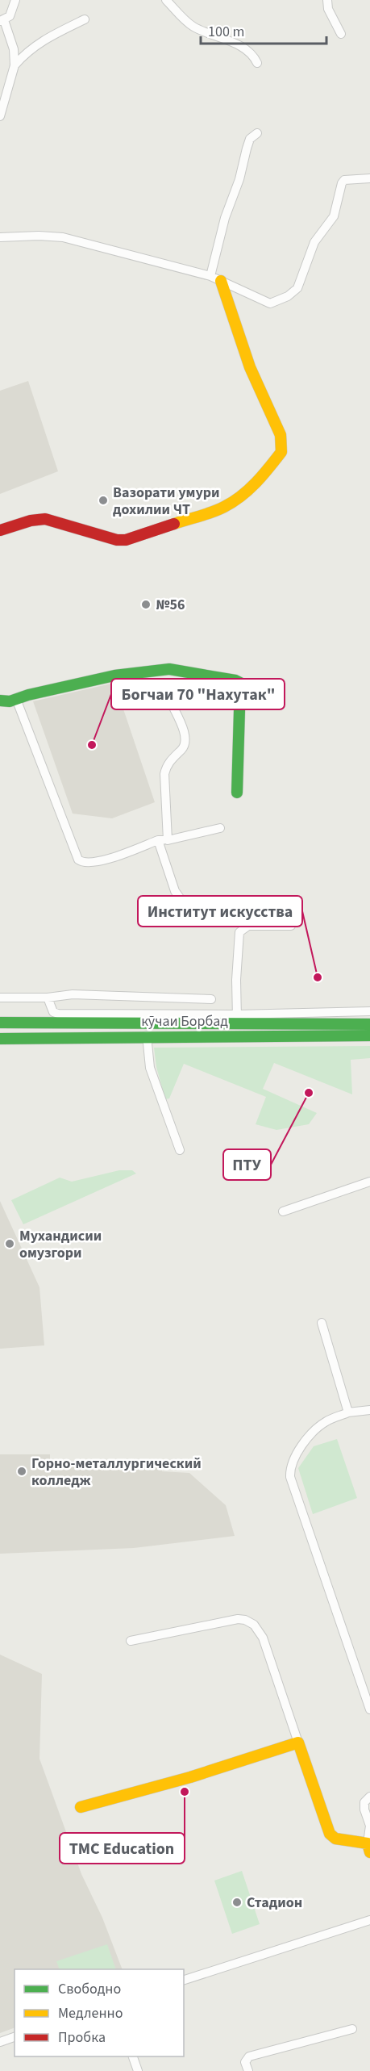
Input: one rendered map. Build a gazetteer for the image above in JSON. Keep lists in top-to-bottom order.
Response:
{
  "streets": {
    "street": ["кӯчаи Борбад"]
  },
  "places": [
    "Вазорати умури дохилии ЧТ",
    "№56",
    "Богчаи 70 \"Нахутак\"",
    "Институт искусства",
    "ПТУ",
    "Мухандисии омузгори",
    "Горно-металлургический колледж",
    "TMC Education",
    "Стадион"
  ],
  "legend": ["Свободно", "Медленно", "Пробка"],
  "scale_bar": "100 m"
}
